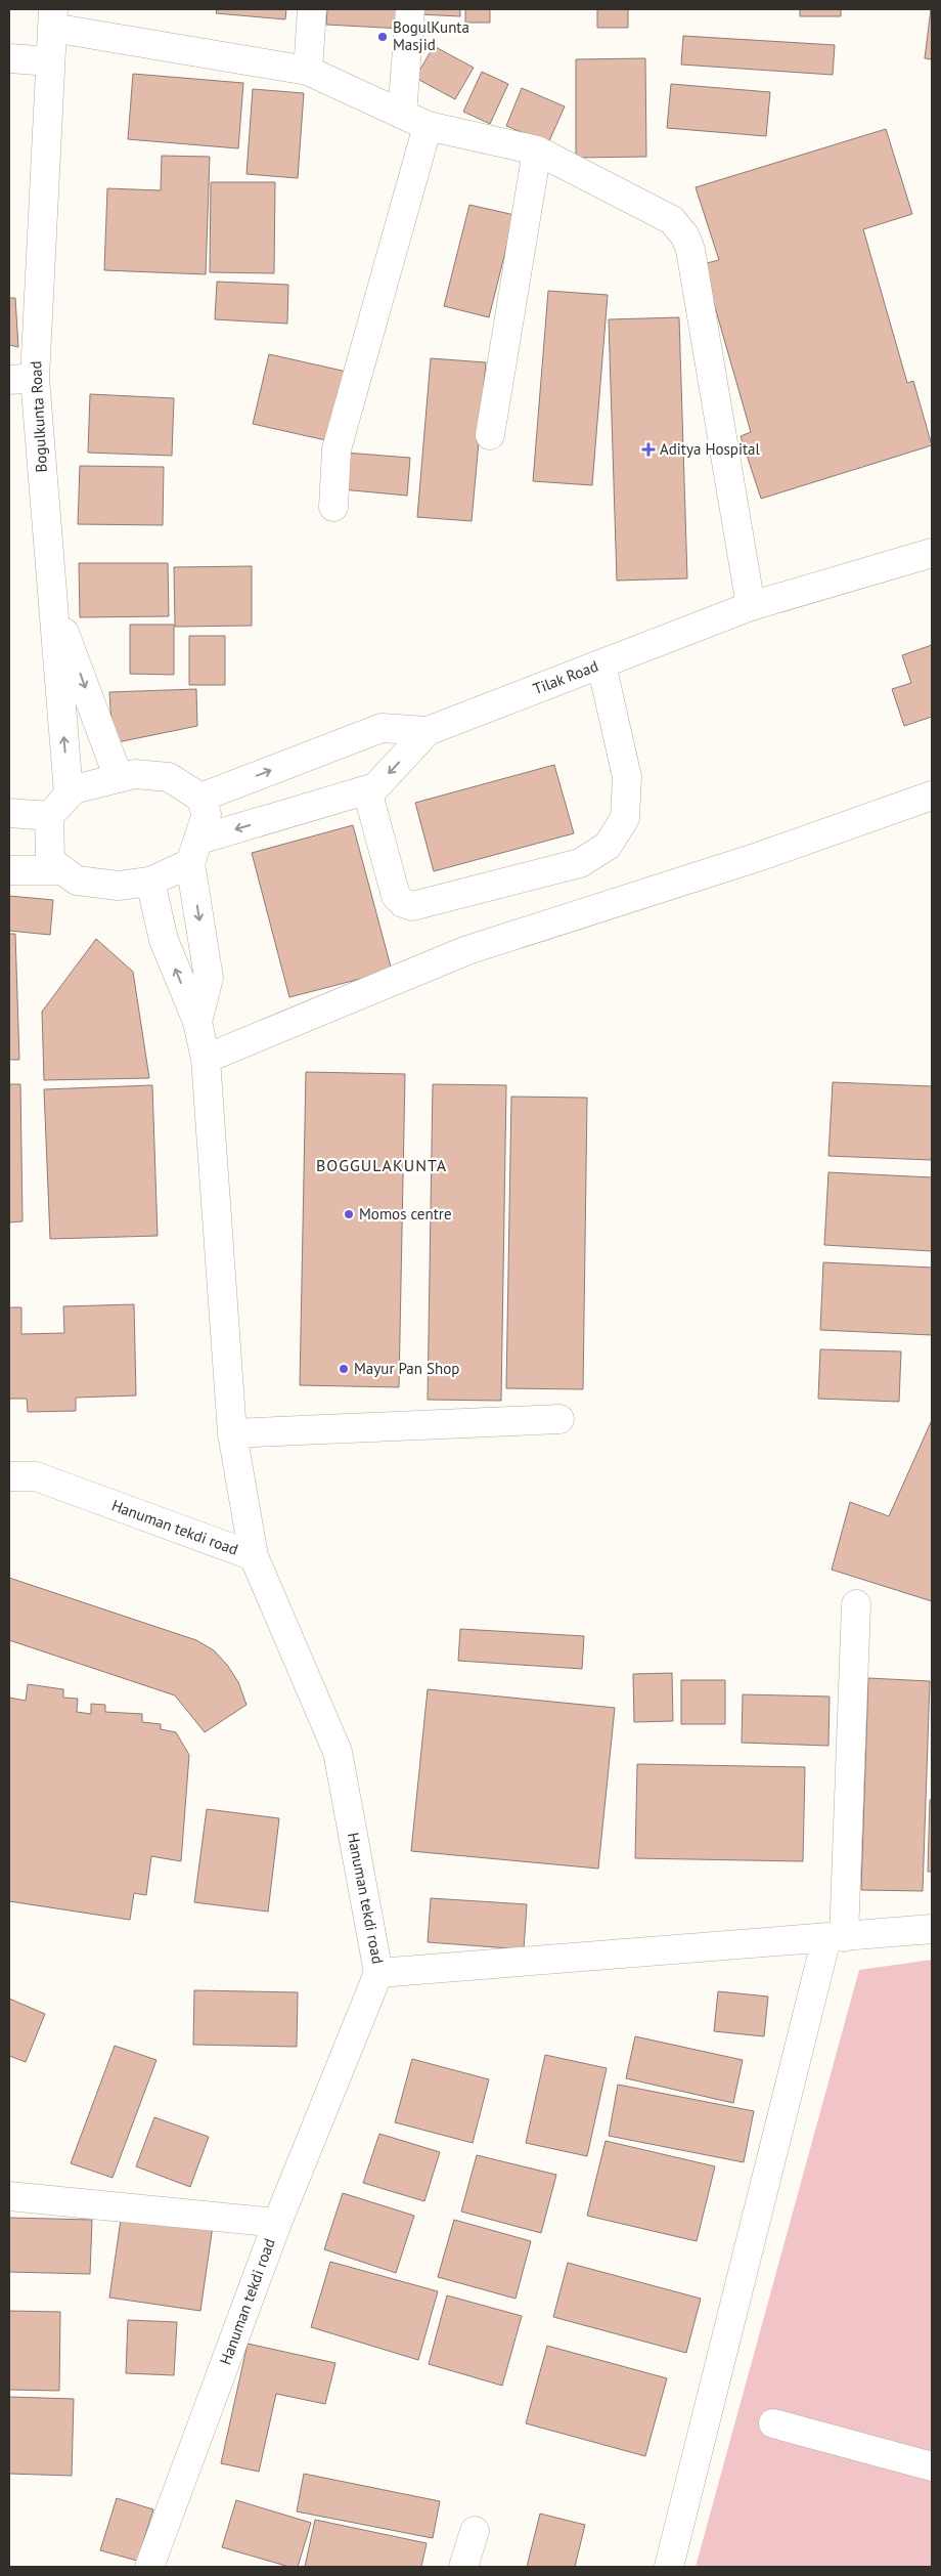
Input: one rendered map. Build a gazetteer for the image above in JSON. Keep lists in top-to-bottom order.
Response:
{
  "streets": {
    "street": ["Bogulkunta Road", "Tilak Road", "Hanuman tekdi road"]
  },
  "crossings": [
    ["Bogulkunta Road", "Tilak Road"]
  ],
  "districts": ["BOGGULAKUNTA"],
  "places": {
    "other": ["BogulKunta Masjid", "Momos centre", "Mayur Pan Shop"],
    "health": ["Aditya Hospital"]
  }
}
